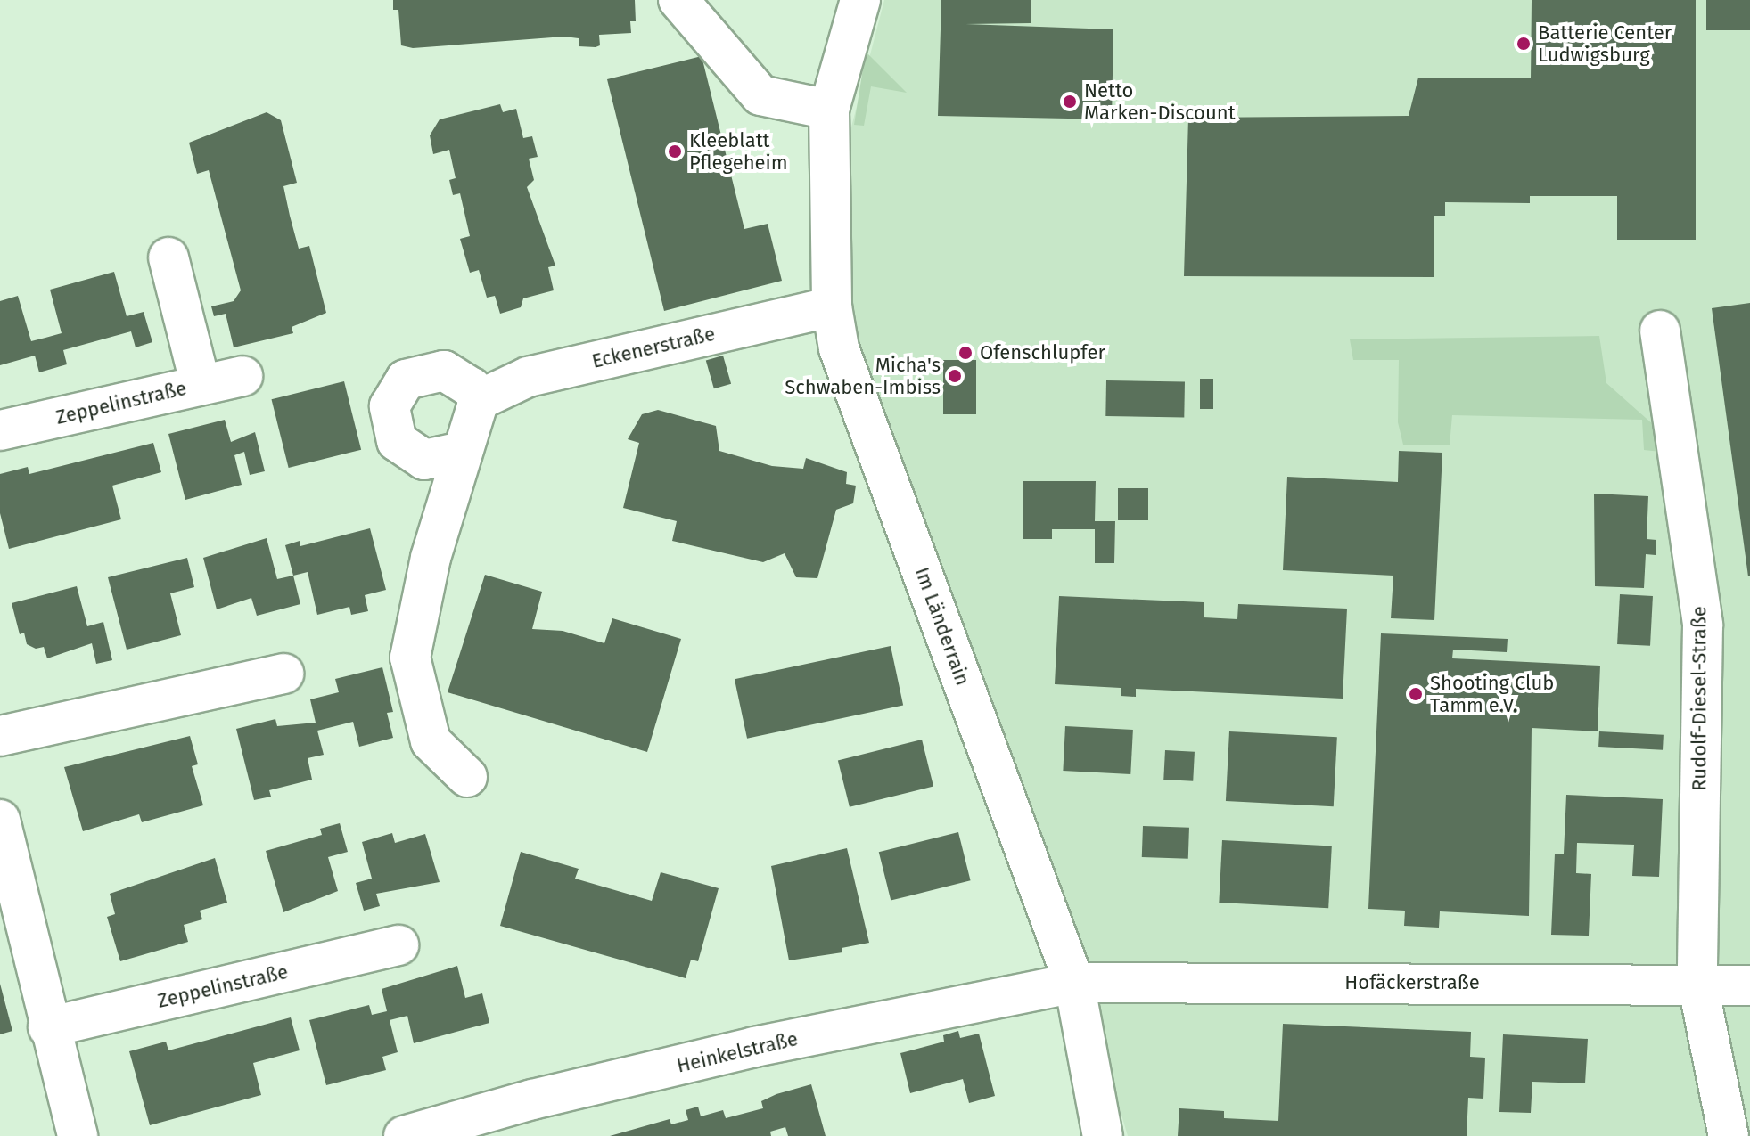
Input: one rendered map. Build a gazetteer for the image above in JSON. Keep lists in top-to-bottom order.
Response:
{
  "streets": {
    "street": [
      "Eckenerstraße",
      "Zeppelinstraße",
      "Im Länderrain",
      "Rudolf-Diesel-Straße",
      "Hofäckerstraße",
      "Heinkelstraße"
    ]
  },
  "crossings": [
    ["Eckenerstraße", "Im Länderrain"],
    ["Im Länderrain", "Hofäckerstraße"],
    ["Im Länderrain", "Heinkelstraße"],
    ["Rudolf-Diesel-Straße", "Hofäckerstraße"],
    ["Hofäckerstraße", "Heinkelstraße"]
  ],
  "places": [
    "Batterie Center Ludwigsburg",
    "Netto Marken-Discount",
    "Kleeblatt Pflegeheim",
    "Ofenschlupfer",
    "Micha's Schwaben-Imbiss",
    "Shooting Club Tamm e.V."
  ]
}
